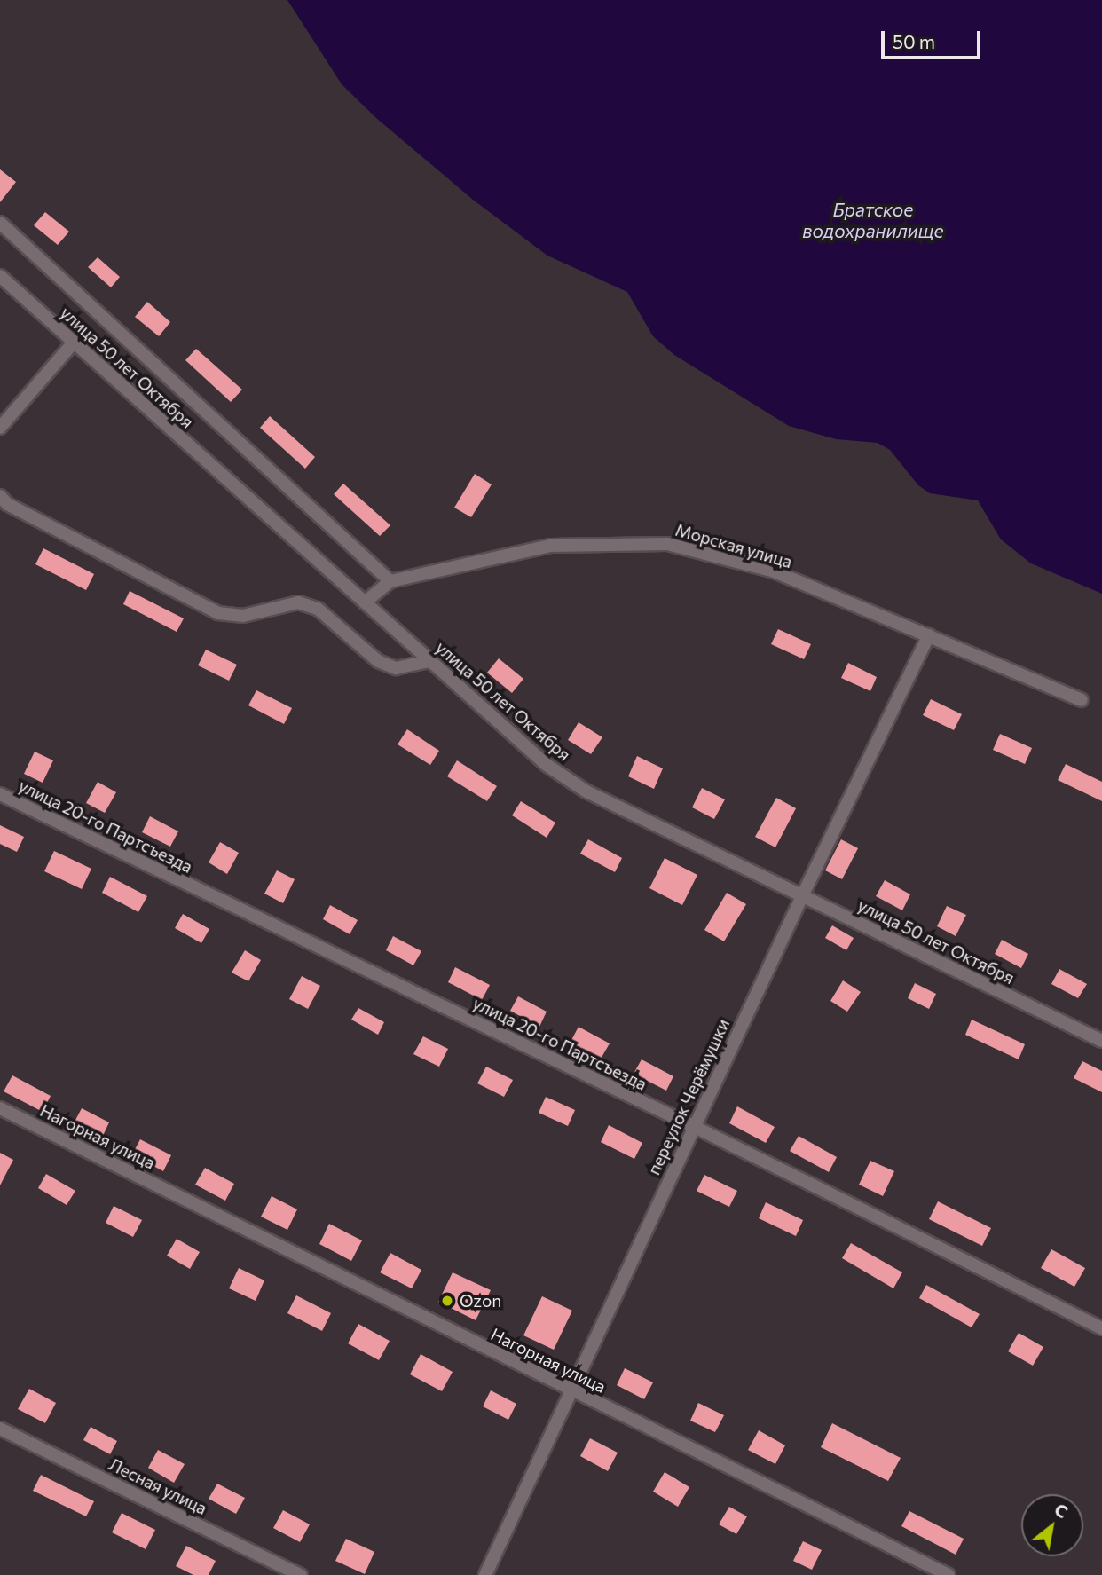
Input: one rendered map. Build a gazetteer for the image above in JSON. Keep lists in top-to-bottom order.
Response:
{
  "streets": {
    "street": [
      "улица 50 лет Октября",
      "Морская улица",
      "улица 20-го Партсъезда",
      "переулок Черёмушки",
      "Нагорная улица",
      "Лесная улица"
    ]
  },
  "crossings": [
    ["улица 50 лет Октября", "Морская улица"],
    ["улица 50 лет Октября", "переулок Черёмушки"],
    ["Морская улица", "переулок Черёмушки"],
    ["улица 20-го Партсъезда", "переулок Черёмушки"],
    ["переулок Черёмушки", "Нагорная улица"]
  ],
  "water": ["Братское водохранилище"],
  "places": ["Ozon"],
  "scale_bar": "50 m",
  "north": "top right"
}
